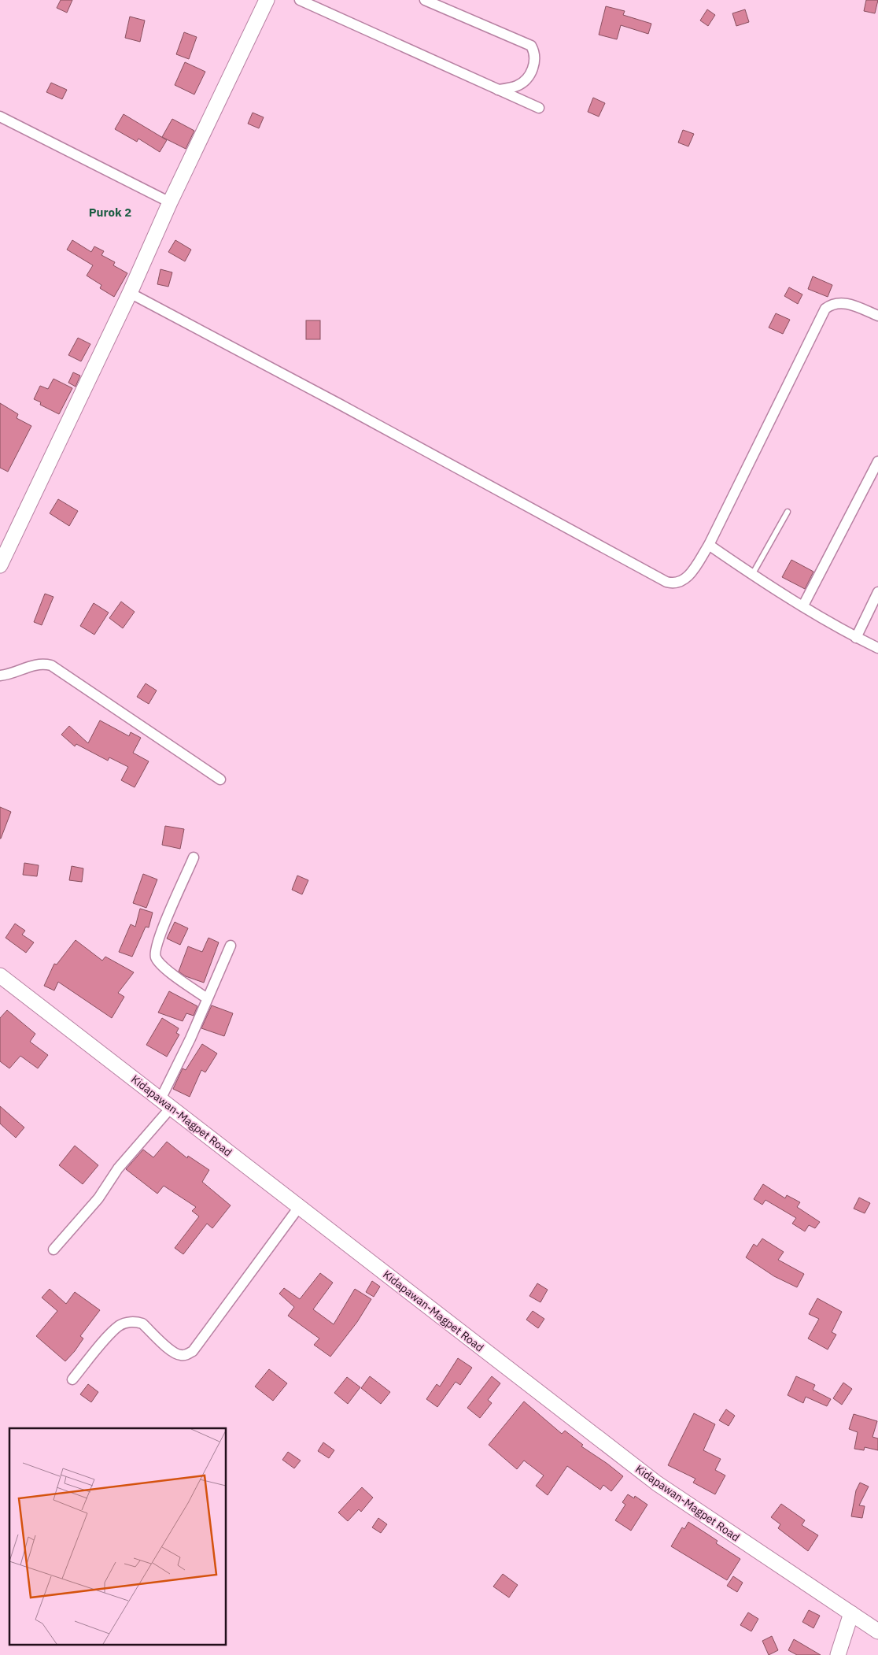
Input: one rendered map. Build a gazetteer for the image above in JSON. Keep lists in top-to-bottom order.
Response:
{
  "streets": {
    "main road": ["Kidapawan-Magpet Road"]
  },
  "districts": ["Purok 2"]
}
